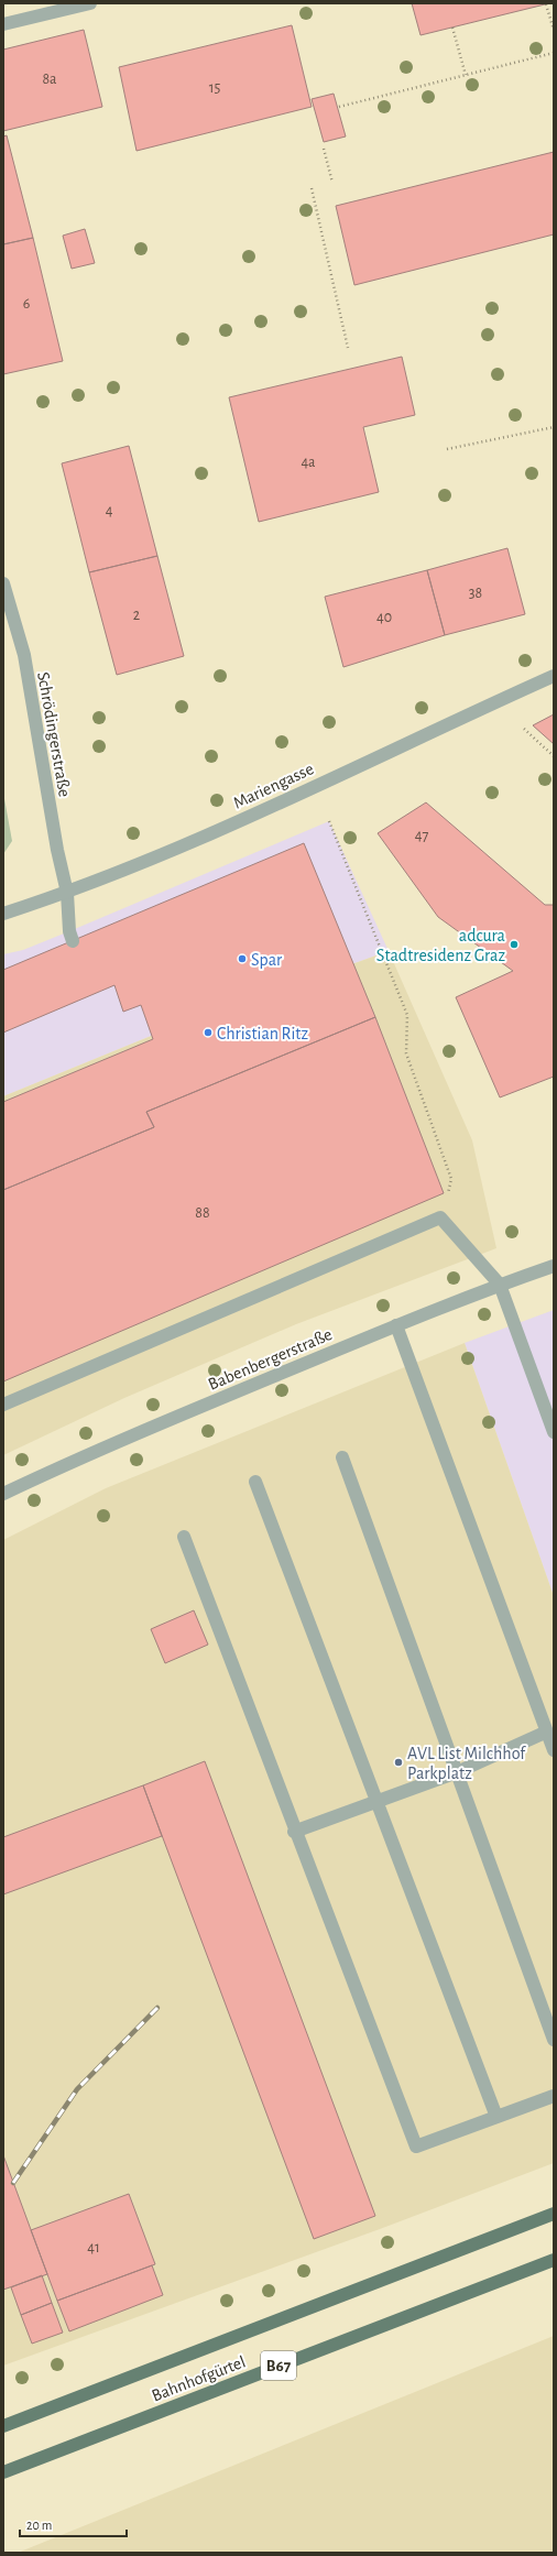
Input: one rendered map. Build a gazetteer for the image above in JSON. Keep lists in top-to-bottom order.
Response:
{
  "streets": {
    "main road": ["B67", "Bahnhofgürtel"],
    "street": ["Schrödingerstraße", "Mariengasse", "Babenbergerstraße"]
  },
  "crossings": [
    ["Schrödingerstraße", "Mariengasse"]
  ],
  "places": [
    "adcura Stadtresidenz Graz",
    "Spar",
    "Christian Ritz",
    "AVL List Milchhof Parkplatz"
  ],
  "house_numbers": [
    "8a",
    "15",
    "6",
    "4a",
    "4",
    "38",
    "2",
    "40",
    "47",
    "88",
    "41"
  ],
  "scale_bar": "20 m"
}
